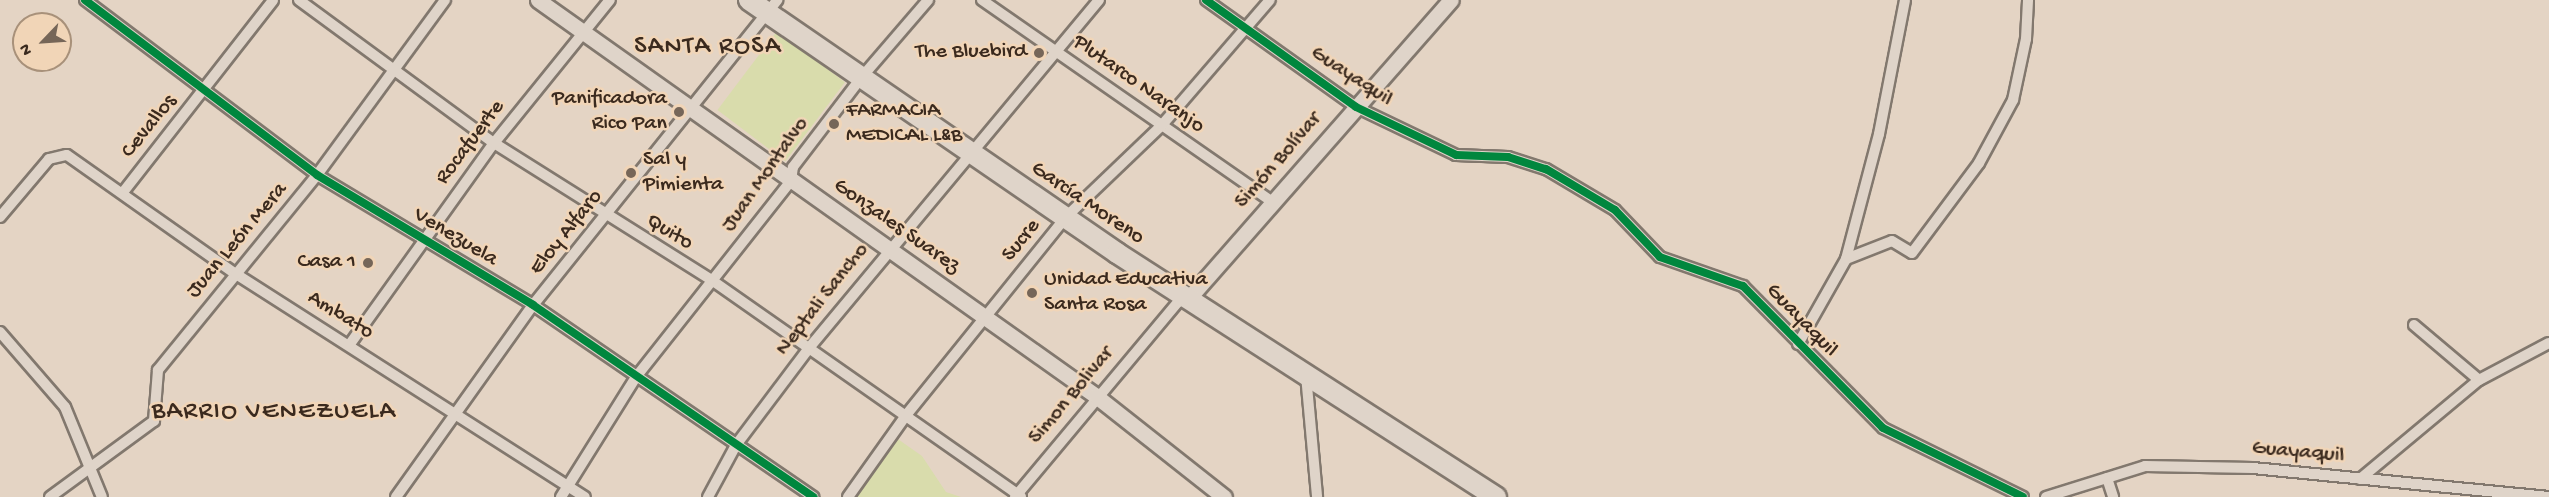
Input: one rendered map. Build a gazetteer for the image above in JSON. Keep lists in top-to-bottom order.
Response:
{
  "streets": {
    "highway": ["García Moreno"],
    "street": [
      "Guayaquil",
      "Plutarco Naranjo",
      "Cevallos",
      "Rocafuerte",
      "Simón Bolívar",
      "Juan Montalvo",
      "Gonzales Suarez",
      "Eloy Alfaro",
      "Quito",
      "Venezuela",
      "Juan León Mera",
      "Sucre",
      "Neptali Sancho",
      "Ambato",
      "Simon Bolivar"
    ]
  },
  "crossings": [
    ["Guayaquil", "Simón Bolívar"],
    ["Guayaquil", "Sucre"],
    ["Plutarco Naranjo", "Simón Bolívar"],
    ["Plutarco Naranjo", "Sucre"],
    ["Plutarco Naranjo", "Neptali Sancho"],
    ["Cevallos", "Venezuela"],
    ["Cevallos", "Ambato"],
    ["Rocafuerte", "Gonzales Suarez"],
    ["Rocafuerte", "Quito"],
    ["Rocafuerte", "Venezuela"],
    ["Rocafuerte", "Ambato"],
    ["Simón Bolívar", "García Moreno"],
    ["Simón Bolívar", "Simon Bolivar"],
    ["Juan Montalvo", "García Moreno"],
    ["Juan Montalvo", "Gonzales Suarez"],
    ["Juan Montalvo", "Quito"],
    ["Juan Montalvo", "Venezuela"],
    ["Juan Montalvo", "Ambato"],
    ["García Moreno", "Eloy Alfaro"],
    ["García Moreno", "Sucre"],
    ["García Moreno", "Neptali Sancho"],
    ["García Moreno", "Simon Bolivar"],
    ["Gonzales Suarez", "Eloy Alfaro"],
    ["Gonzales Suarez", "Sucre"],
    ["Gonzales Suarez", "Neptali Sancho"],
    ["Gonzales Suarez", "Simon Bolivar"],
    ["Eloy Alfaro", "Quito"],
    ["Eloy Alfaro", "Venezuela"],
    ["Eloy Alfaro", "Ambato"],
    ["Quito", "Juan León Mera"],
    ["Quito", "Sucre"],
    ["Quito", "Neptali Sancho"],
    ["Quito", "Simon Bolivar"],
    ["Venezuela", "Juan León Mera"],
    ["Venezuela", "Neptali Sancho"],
    ["Juan León Mera", "Ambato"]
  ],
  "districts": ["SANTA ROSA", "BARRIO VENEZUELA"],
  "places": [
    "The Bluebird",
    "Panificadora Rico Pan",
    "FARMACIA MEDICAL L&B",
    "Sal y Pimienta",
    "Casa 1",
    "Unidad Educativa Santa Rosa"
  ],
  "north": "bottom left"
}
